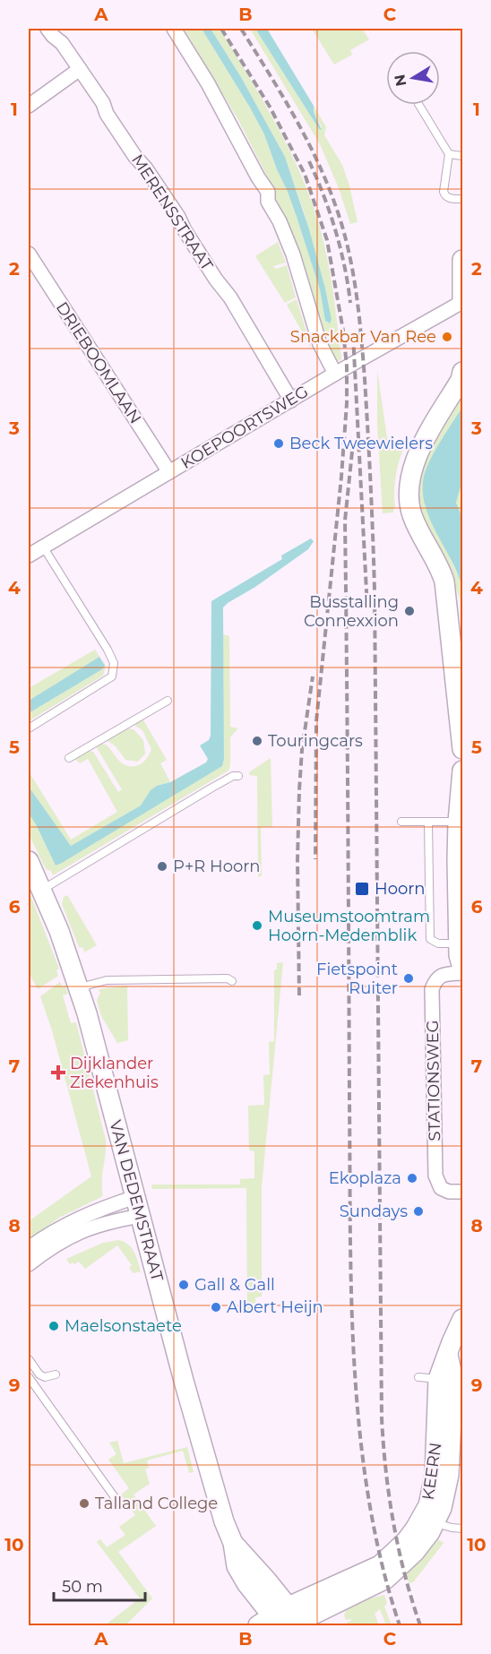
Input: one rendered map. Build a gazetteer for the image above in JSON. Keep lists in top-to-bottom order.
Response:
{
  "streets": {
    "street": [
      "MERENSSTRAAT",
      "DRIEBOOMLAAN",
      "KOEPOORTSWEG",
      "STATIONSWEG",
      "VAN DEDEMSTRAAT",
      "KEERN"
    ]
  },
  "crossings": [
    ["MERENSSTRAAT", "KOEPOORTSWEG"],
    ["DRIEBOOMLAAN", "KOEPOORTSWEG"],
    ["VAN DEDEMSTRAAT", "KEERN"]
  ],
  "places": {
    "other": [
      "Snackbar Van Ree",
      "Beck Tweewielers",
      "Busstalling Connexxion",
      "Touringcars",
      "P+R Hoorn",
      "Museumstoomtram Hoorn-Medemblik",
      "Fietspoint Ruiter",
      "Ekoplaza",
      "Sundays",
      "Gall & Gall",
      "Albert Heijn",
      "Maelsonstaete",
      "Talland College"
    ],
    "transit": ["Hoorn"],
    "health": ["Dijklander Ziekenhuis"]
  },
  "scale_bar": "50 m",
  "north": "left",
  "grid": {
    "columns": ["A", "B", "C"],
    "rows": [
      "1",
      "2",
      "3",
      "4",
      "5",
      "6",
      "7",
      "8",
      "9",
      "10"
    ]
  }
}
